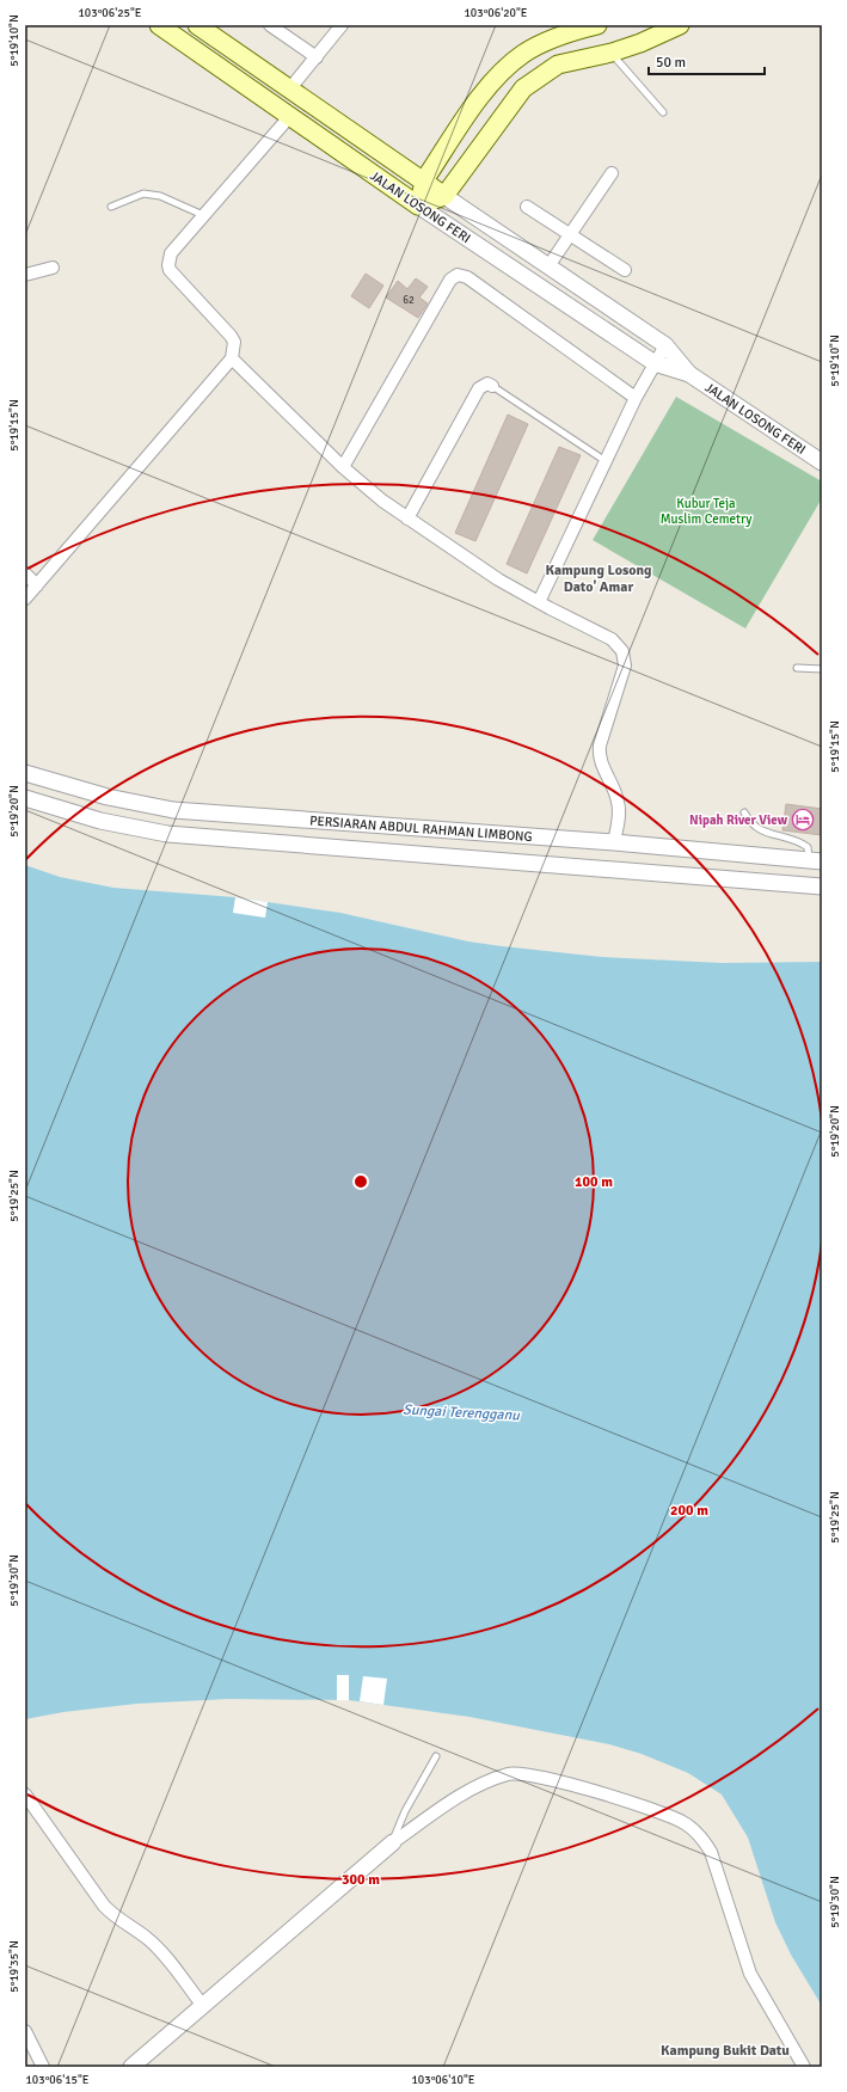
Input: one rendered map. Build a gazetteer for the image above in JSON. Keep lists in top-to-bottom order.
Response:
{
  "streets": {
    "main road": ["JALAN LOSONG FERI"],
    "street": ["PERSIARAN ABDUL RAHMAN LIMBONG"]
  },
  "districts": ["Kampung Losong Dato' Amar", "Kampung Bukit Datu"],
  "water": ["Sungai Terengganu"],
  "parks": ["Kubur Teja Muslim Cemetry"],
  "places": {
    "hotel": ["Nipah River View"]
  },
  "house_numbers": ["62"],
  "scale_bar": "50 m",
  "coordinates": [
    "103°06'25\"E",
    "103°06'20\"E",
    "5°19'10\"N",
    "5°19'15\"N",
    "5°19'20\"N",
    "5°19'25\"N",
    "5°19'30\"N",
    "5°19'35\"N",
    "103°06'15\"E",
    "103°06'10\"E"
  ],
  "rings": ["100 m", "200 m", "300 m"]
}
